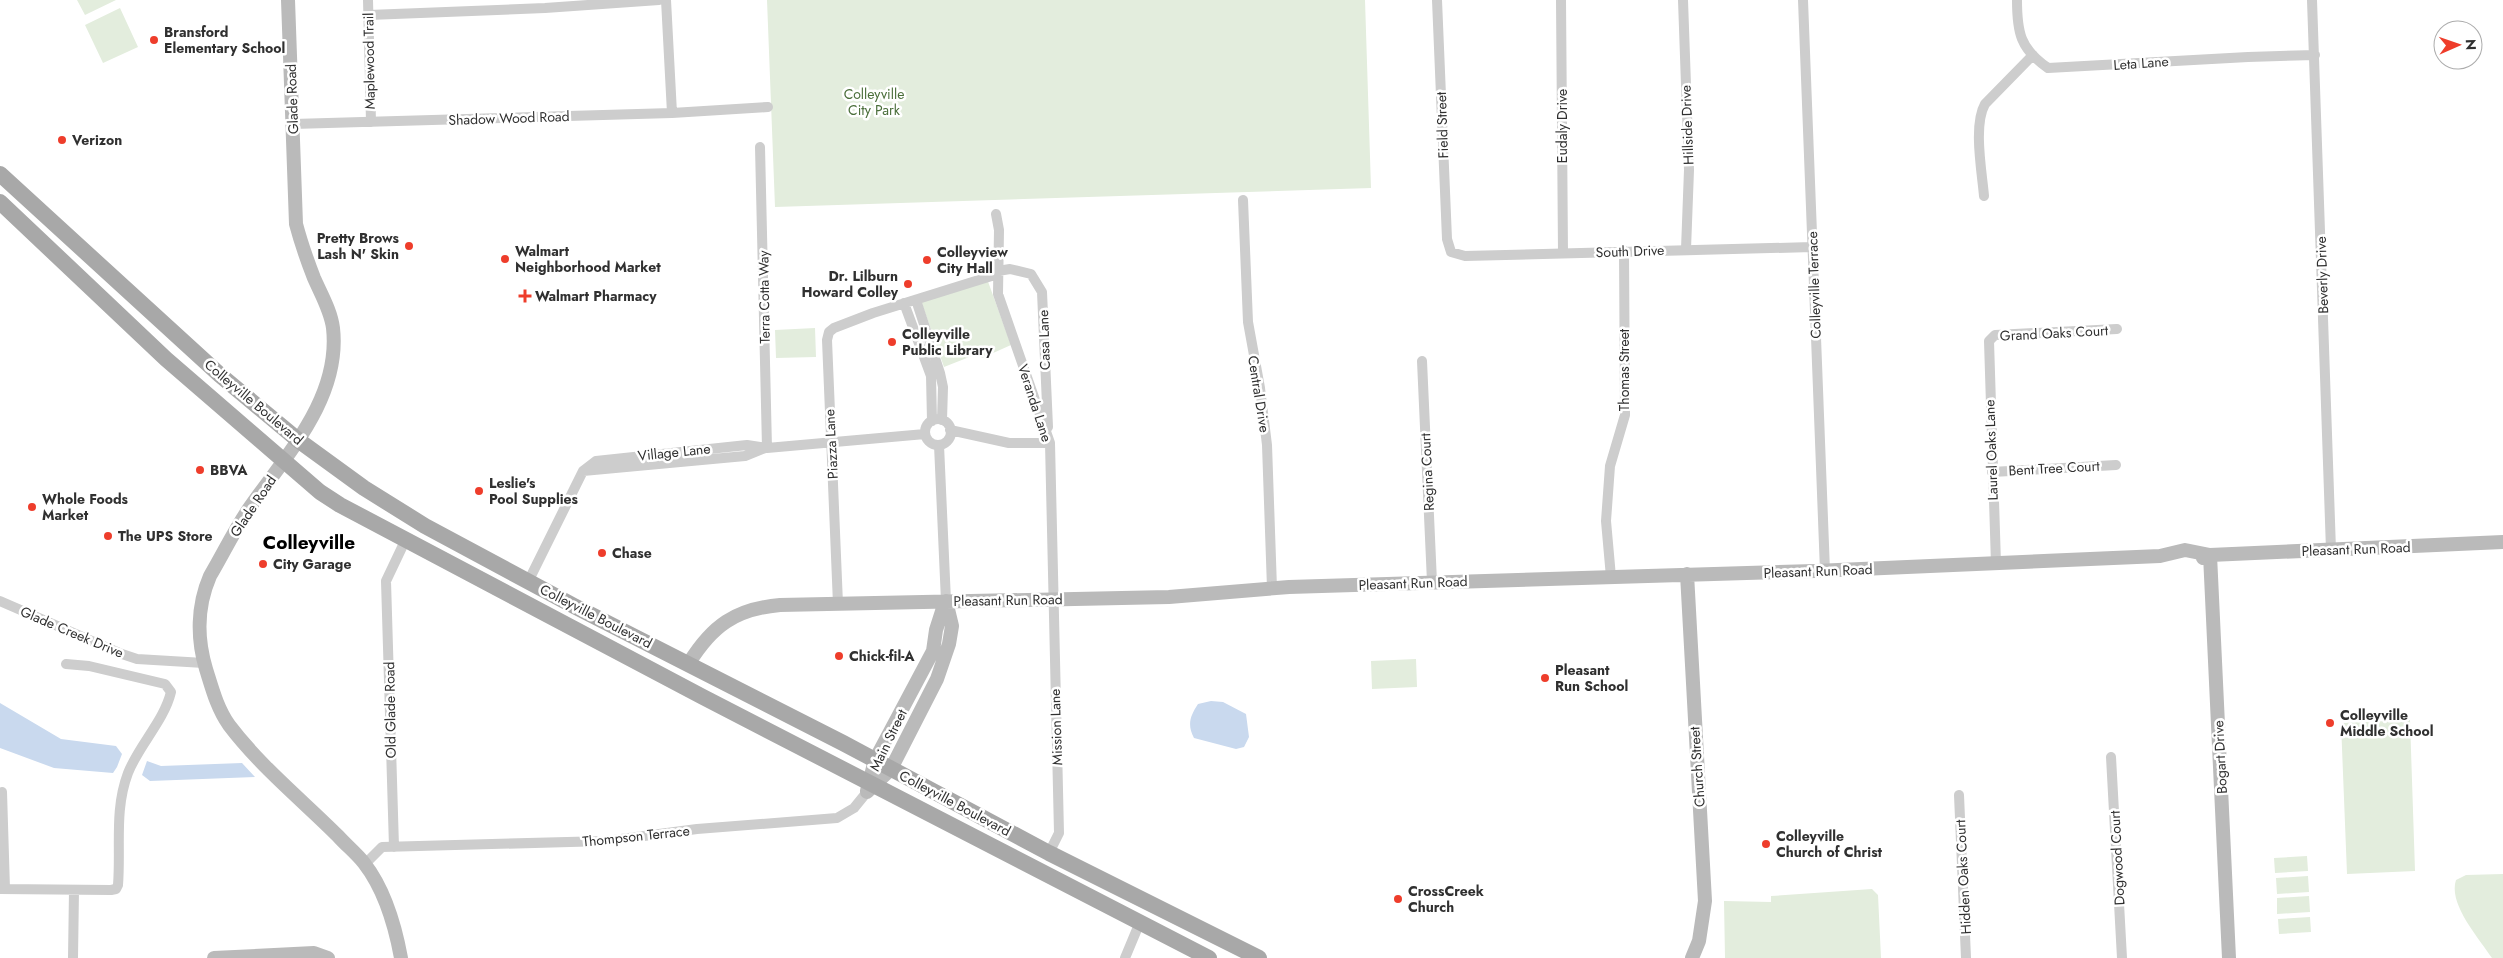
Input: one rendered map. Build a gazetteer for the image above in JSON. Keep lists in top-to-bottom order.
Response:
{
  "streets": {
    "main road": ["Colleyville Boulevard"],
    "street": [
      "Maplewood Trail",
      "Leta Lane",
      "Glade Road",
      "Shadow Wood Road",
      "Field Street",
      "Hillside Drive",
      "Eudaly Drive",
      "South Drive",
      "Beverly Drive",
      "Colleyville Terrace",
      "Terra Cotta Way",
      "Grand Oaks Court",
      "Casa Lane",
      "Thomas Street",
      "Central Drive",
      "Veranda Lane",
      "Piazza Lane",
      "Laurel Oaks Lane",
      "Village Lane",
      "Bent Tree Court",
      "Regina Court",
      "Pleasant Run Road",
      "Glade Creek Drive",
      "Old Glade Road",
      "Mission Lane",
      "Main Street",
      "Bogart Drive",
      "Church Street",
      "Thompson Terrace",
      "Dogwood Court",
      "Hidden Oaks Court"
    ]
  },
  "crossings": [
    ["Maplewood Trail", "Shadow Wood Road"],
    ["Leta Lane", "Beverly Drive"],
    ["Glade Road", "Shadow Wood Road"],
    ["Glade Road", "Colleyville Boulevard"],
    ["Glade Road", "Glade Creek Drive"],
    ["Field Street", "South Drive"],
    ["Hillside Drive", "South Drive"],
    ["Eudaly Drive", "South Drive"],
    ["South Drive", "Colleyville Terrace"],
    ["South Drive", "Thomas Street"],
    ["Beverly Drive", "Pleasant Run Road"],
    ["Colleyville Terrace", "Pleasant Run Road"],
    ["Terra Cotta Way", "Village Lane"],
    ["Grand Oaks Court", "Laurel Oaks Lane"],
    ["Casa Lane", "Veranda Lane"],
    ["Thomas Street", "Pleasant Run Road"],
    ["Central Drive", "Pleasant Run Road"],
    ["Colleyville Boulevard", "Village Lane"],
    ["Colleyville Boulevard", "Pleasant Run Road"],
    ["Colleyville Boulevard", "Old Glade Road"],
    ["Colleyville Boulevard", "Mission Lane"],
    ["Colleyville Boulevard", "Main Street"],
    ["Colleyville Boulevard", "Thompson Terrace"],
    ["Veranda Lane", "Pleasant Run Road"],
    ["Veranda Lane", "Mission Lane"],
    ["Piazza Lane", "Village Lane"],
    ["Piazza Lane", "Pleasant Run Road"],
    ["Laurel Oaks Lane", "Bent Tree Court"],
    ["Laurel Oaks Lane", "Pleasant Run Road"],
    ["Village Lane", "Main Street"],
    ["Regina Court", "Pleasant Run Road"],
    ["Pleasant Run Road", "Mission Lane"],
    ["Pleasant Run Road", "Main Street"],
    ["Pleasant Run Road", "Bogart Drive"],
    ["Pleasant Run Road", "Church Street"],
    ["Old Glade Road", "Thompson Terrace"],
    ["Main Street", "Thompson Terrace"]
  ],
  "districts": ["Colleyville"],
  "parks": ["Colleyville City Park"],
  "places": {
    "other": [
      "Bransford Elementary School",
      "Verizon",
      "Pretty Brows Lash N' Skin",
      "Walmart Neighborhood Market",
      "Colleyview City Hall",
      "Dr. Lilburn Howard Colley",
      "Colleyville Public Library",
      "BBVA",
      "Leslie's Pool Supplies",
      "Whole Foods Market",
      "The UPS Store",
      "Chase",
      "City Garage",
      "Chick-fil-A",
      "Pleasant Run School",
      "Colleyville Middle School",
      "Colleyville Church of Christ",
      "CrossCreek Church"
    ],
    "health": ["Walmart Pharmacy"]
  },
  "north": "right"
}
